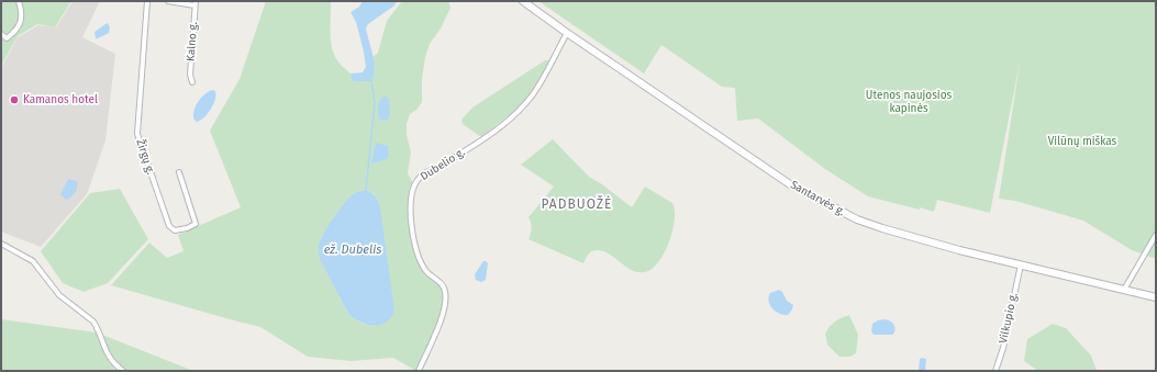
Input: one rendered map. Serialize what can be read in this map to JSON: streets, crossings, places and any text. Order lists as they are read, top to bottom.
{
  "streets": {
    "main road": ["Santarvės g."],
    "street": [
      "Kalno g.",
      "Žirgų g.",
      "Dubelio g.",
      "Vilkupio g."
    ]
  },
  "crossings": [
    ["Dubelio g.", "Santarvės g."],
    ["Santarvės g.", "Vilkupio g."]
  ],
  "districts": ["PADBUOŽĖ"],
  "water": ["ež. Dubelis"],
  "parks": ["Utenos naujosios kapinės", "Vilūnų miškas"],
  "places": ["Kamanos hotel"]
}
